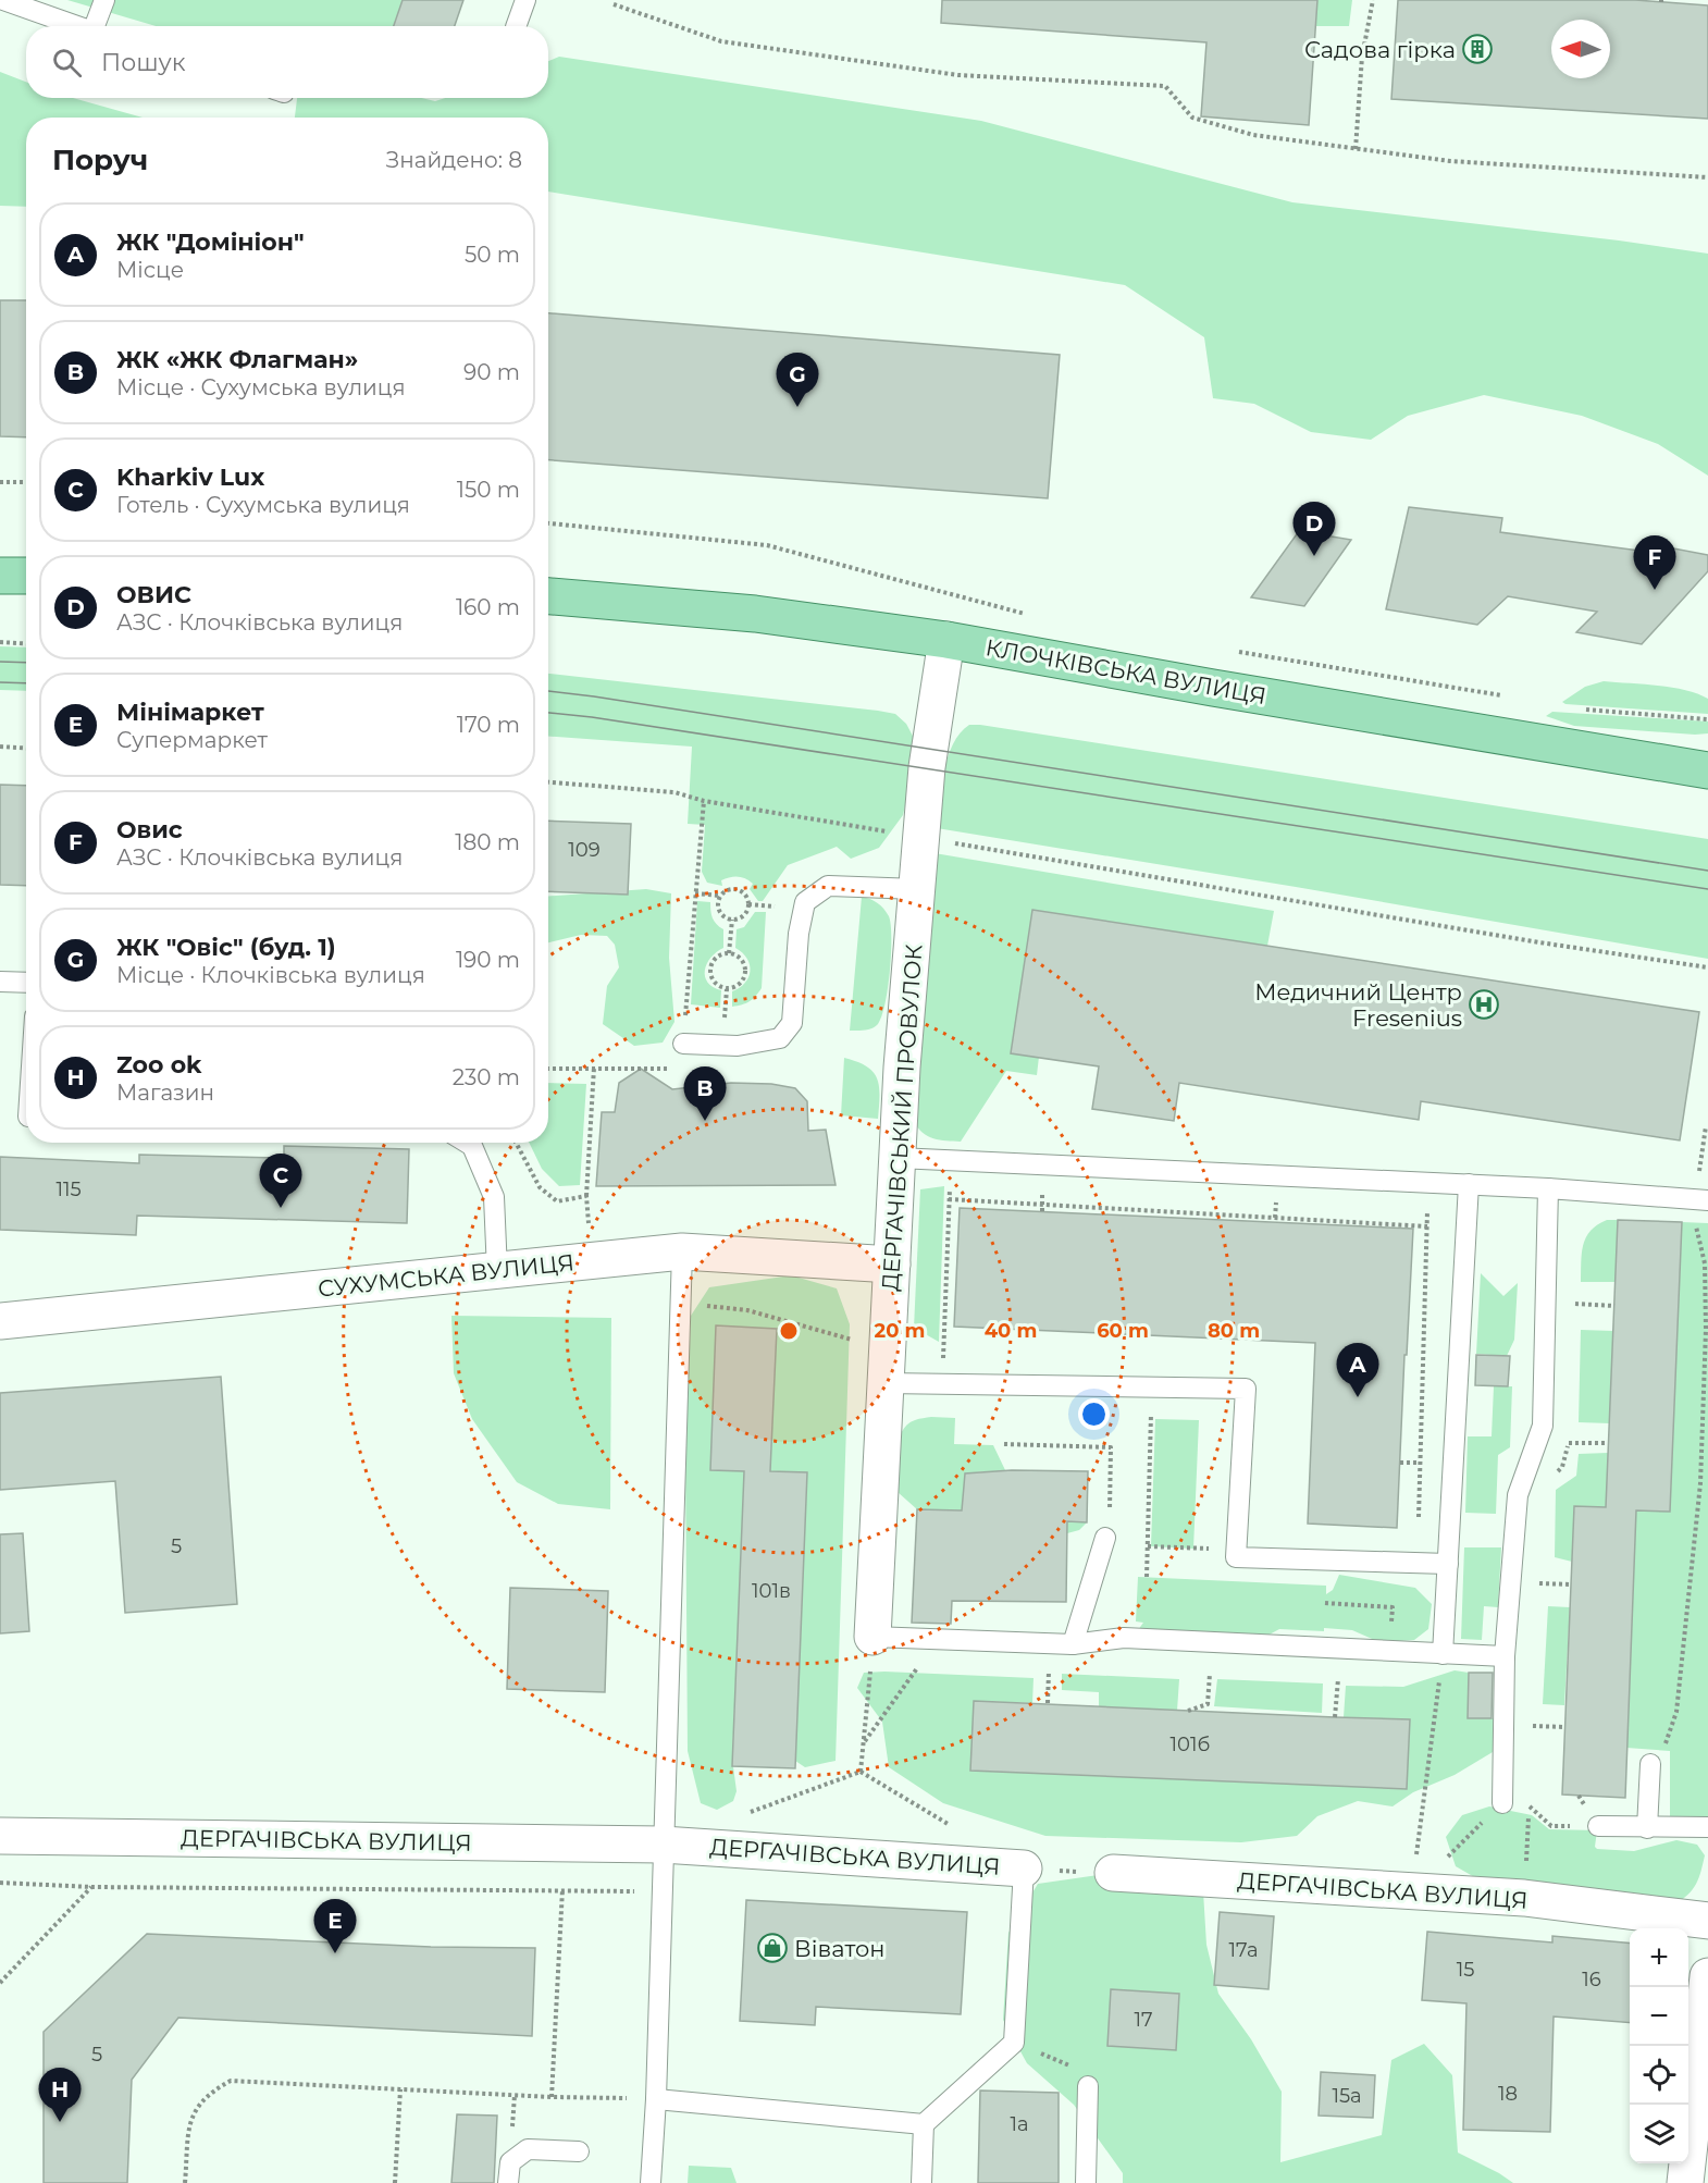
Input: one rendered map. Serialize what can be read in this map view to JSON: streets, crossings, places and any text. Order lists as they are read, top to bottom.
{
  "streets": {
    "main road": ["КЛОЧКІВСЬКА ВУЛИЦЯ"],
    "street": ["ДЕРГАЧІВСЬКИЙ ПРОВУЛОК", "СУХУМСЬКА ВУЛИЦЯ", "ДЕРГАЧІВСЬКА ВУЛИЦЯ"]
  },
  "crossings": [
    ["КЛОЧКІВСЬКА ВУЛИЦЯ", "ДЕРГАЧІВСЬКИЙ ПРОВУЛОК"],
    ["ДЕРГАЧІВСЬКИЙ ПРОВУЛОК", "СУХУМСЬКА ВУЛИЦЯ"]
  ],
  "places": {
    "building": ["Садова гірка"],
    "hospital": ["Медичний Центр Fresenius"],
    "shop": ["Віватон"]
  },
  "house_numbers": [
    "109",
    "115",
    "5",
    "101в",
    "101б",
    "17а",
    "15",
    "16",
    "17",
    "5",
    "18",
    "15а",
    "1а"
  ],
  "north": "left",
  "page": {
    "search": "Пошук",
    "heading": ["Поруч", "Знайдено: 8"],
    "list": [
      {
        "mark": "A",
        "name": "ЖК \"Домініон\"",
        "note": "Місце",
        "value": "50 m"
      },
      {
        "mark": "B",
        "name": "ЖК «ЖК Флагман»",
        "note": "Місце · Сухумська вулиця",
        "value": "90 m"
      },
      {
        "mark": "C",
        "name": "Kharkiv Lux",
        "note": "Готель · Сухумська вулиця",
        "value": "150 m"
      },
      {
        "mark": "D",
        "name": "ОВИС",
        "note": "АЗС · Клочківська вулиця",
        "value": "160 m"
      },
      {
        "mark": "E",
        "name": "Мінімаркет",
        "note": "Супермаркет",
        "value": "170 m"
      },
      {
        "mark": "F",
        "name": "Овис",
        "note": "АЗС · Клочківська вулиця",
        "value": "180 m"
      },
      {
        "mark": "G",
        "name": "ЖК \"Овіс\" (буд. 1)",
        "note": "Місце · Клочківська вулиця",
        "value": "190 m"
      },
      {
        "mark": "H",
        "name": "Zoo ok",
        "note": "Магазин",
        "value": "230 m"
      }
    ],
    "pins": [
      "G",
      "D",
      "F",
      "B",
      "C",
      "A",
      "E",
      "H"
    ],
    "map_buttons": ["+", "−"]
  },
  "rings": [
    "20 m",
    "40 m",
    "60 m",
    "80 m"
  ]
}
